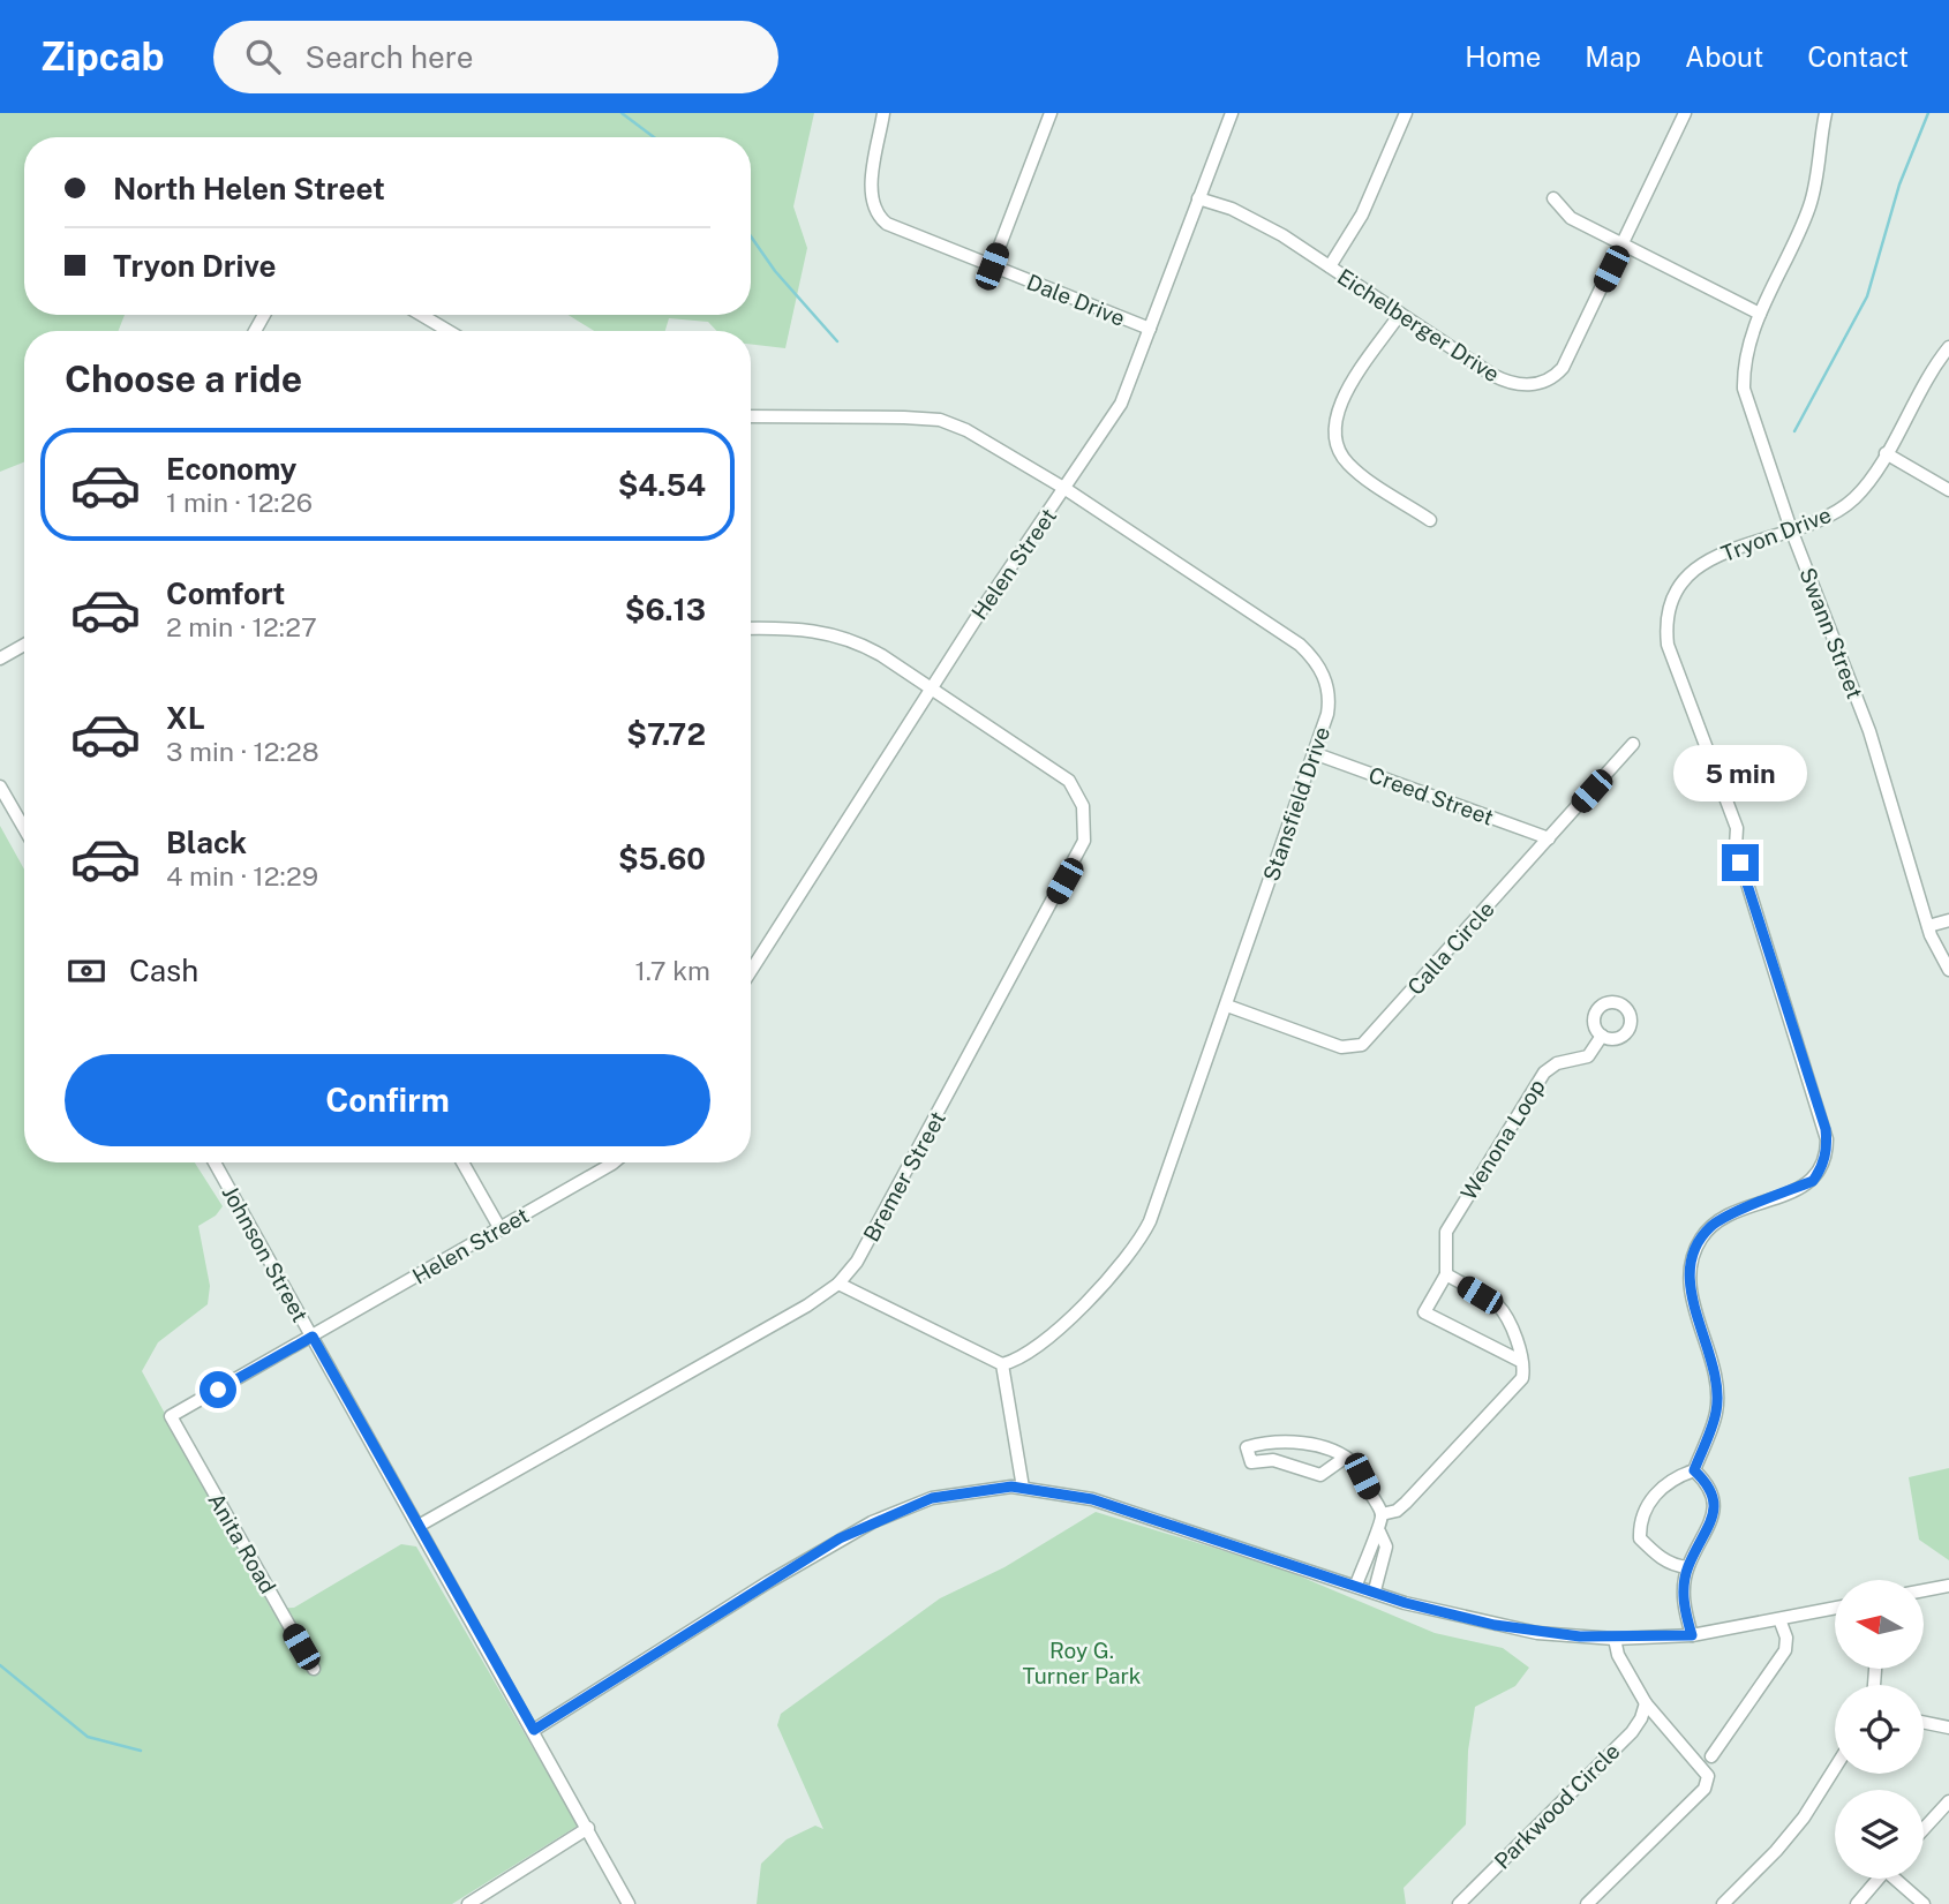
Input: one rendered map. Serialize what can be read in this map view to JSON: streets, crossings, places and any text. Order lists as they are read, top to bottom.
{
  "streets": {
    "street": [
      "Dale Drive",
      "Eichelberger Drive",
      "Tryon Drive",
      "Helen Street",
      "Swann Street",
      "Creed Street",
      "Stansfield Drive",
      "Calla Circle",
      "Wenona Loop",
      "Bremer Street",
      "Johnson Street",
      "Anita Road",
      "Parkwood Circle"
    ]
  },
  "crossings": [
    ["Dale Drive", "Helen Street"],
    ["Eichelberger Drive", "Helen Street"],
    ["Tryon Drive", "Swann Street"],
    ["Helen Street", "Stansfield Drive"],
    ["Helen Street", "Bremer Street"],
    ["Helen Street", "Johnson Street"],
    ["Helen Street", "Anita Road"],
    ["Creed Street", "Stansfield Drive"],
    ["Creed Street", "Calla Circle"],
    ["Stansfield Drive", "Calla Circle"],
    ["Bremer Street", "Johnson Street"]
  ],
  "parks": ["Roy G. Turner Park"],
  "north": "left",
  "page": {
    "header": "Zipcab",
    "search": "Search here",
    "nav": [
      "Home",
      "Map",
      "About",
      "Contact"
    ],
    "banner": ["North Helen Street", "Tryon Drive"],
    "heading": "Choose a ride",
    "list": [
      {
        "name": "Economy",
        "note": "1 min · 12:26",
        "value": "$4.54"
      },
      {
        "name": "Comfort",
        "note": "2 min · 12:27",
        "value": "$6.13"
      },
      {
        "name": "XL",
        "note": "3 min · 12:28",
        "value": "$7.72"
      },
      {
        "name": "Black",
        "note": "4 min · 12:29",
        "value": "$5.60"
      }
    ],
    "bubble": "5 min",
    "pay": ["Cash", "1.7 km"],
    "buttons": "Confirm"
  }
}
